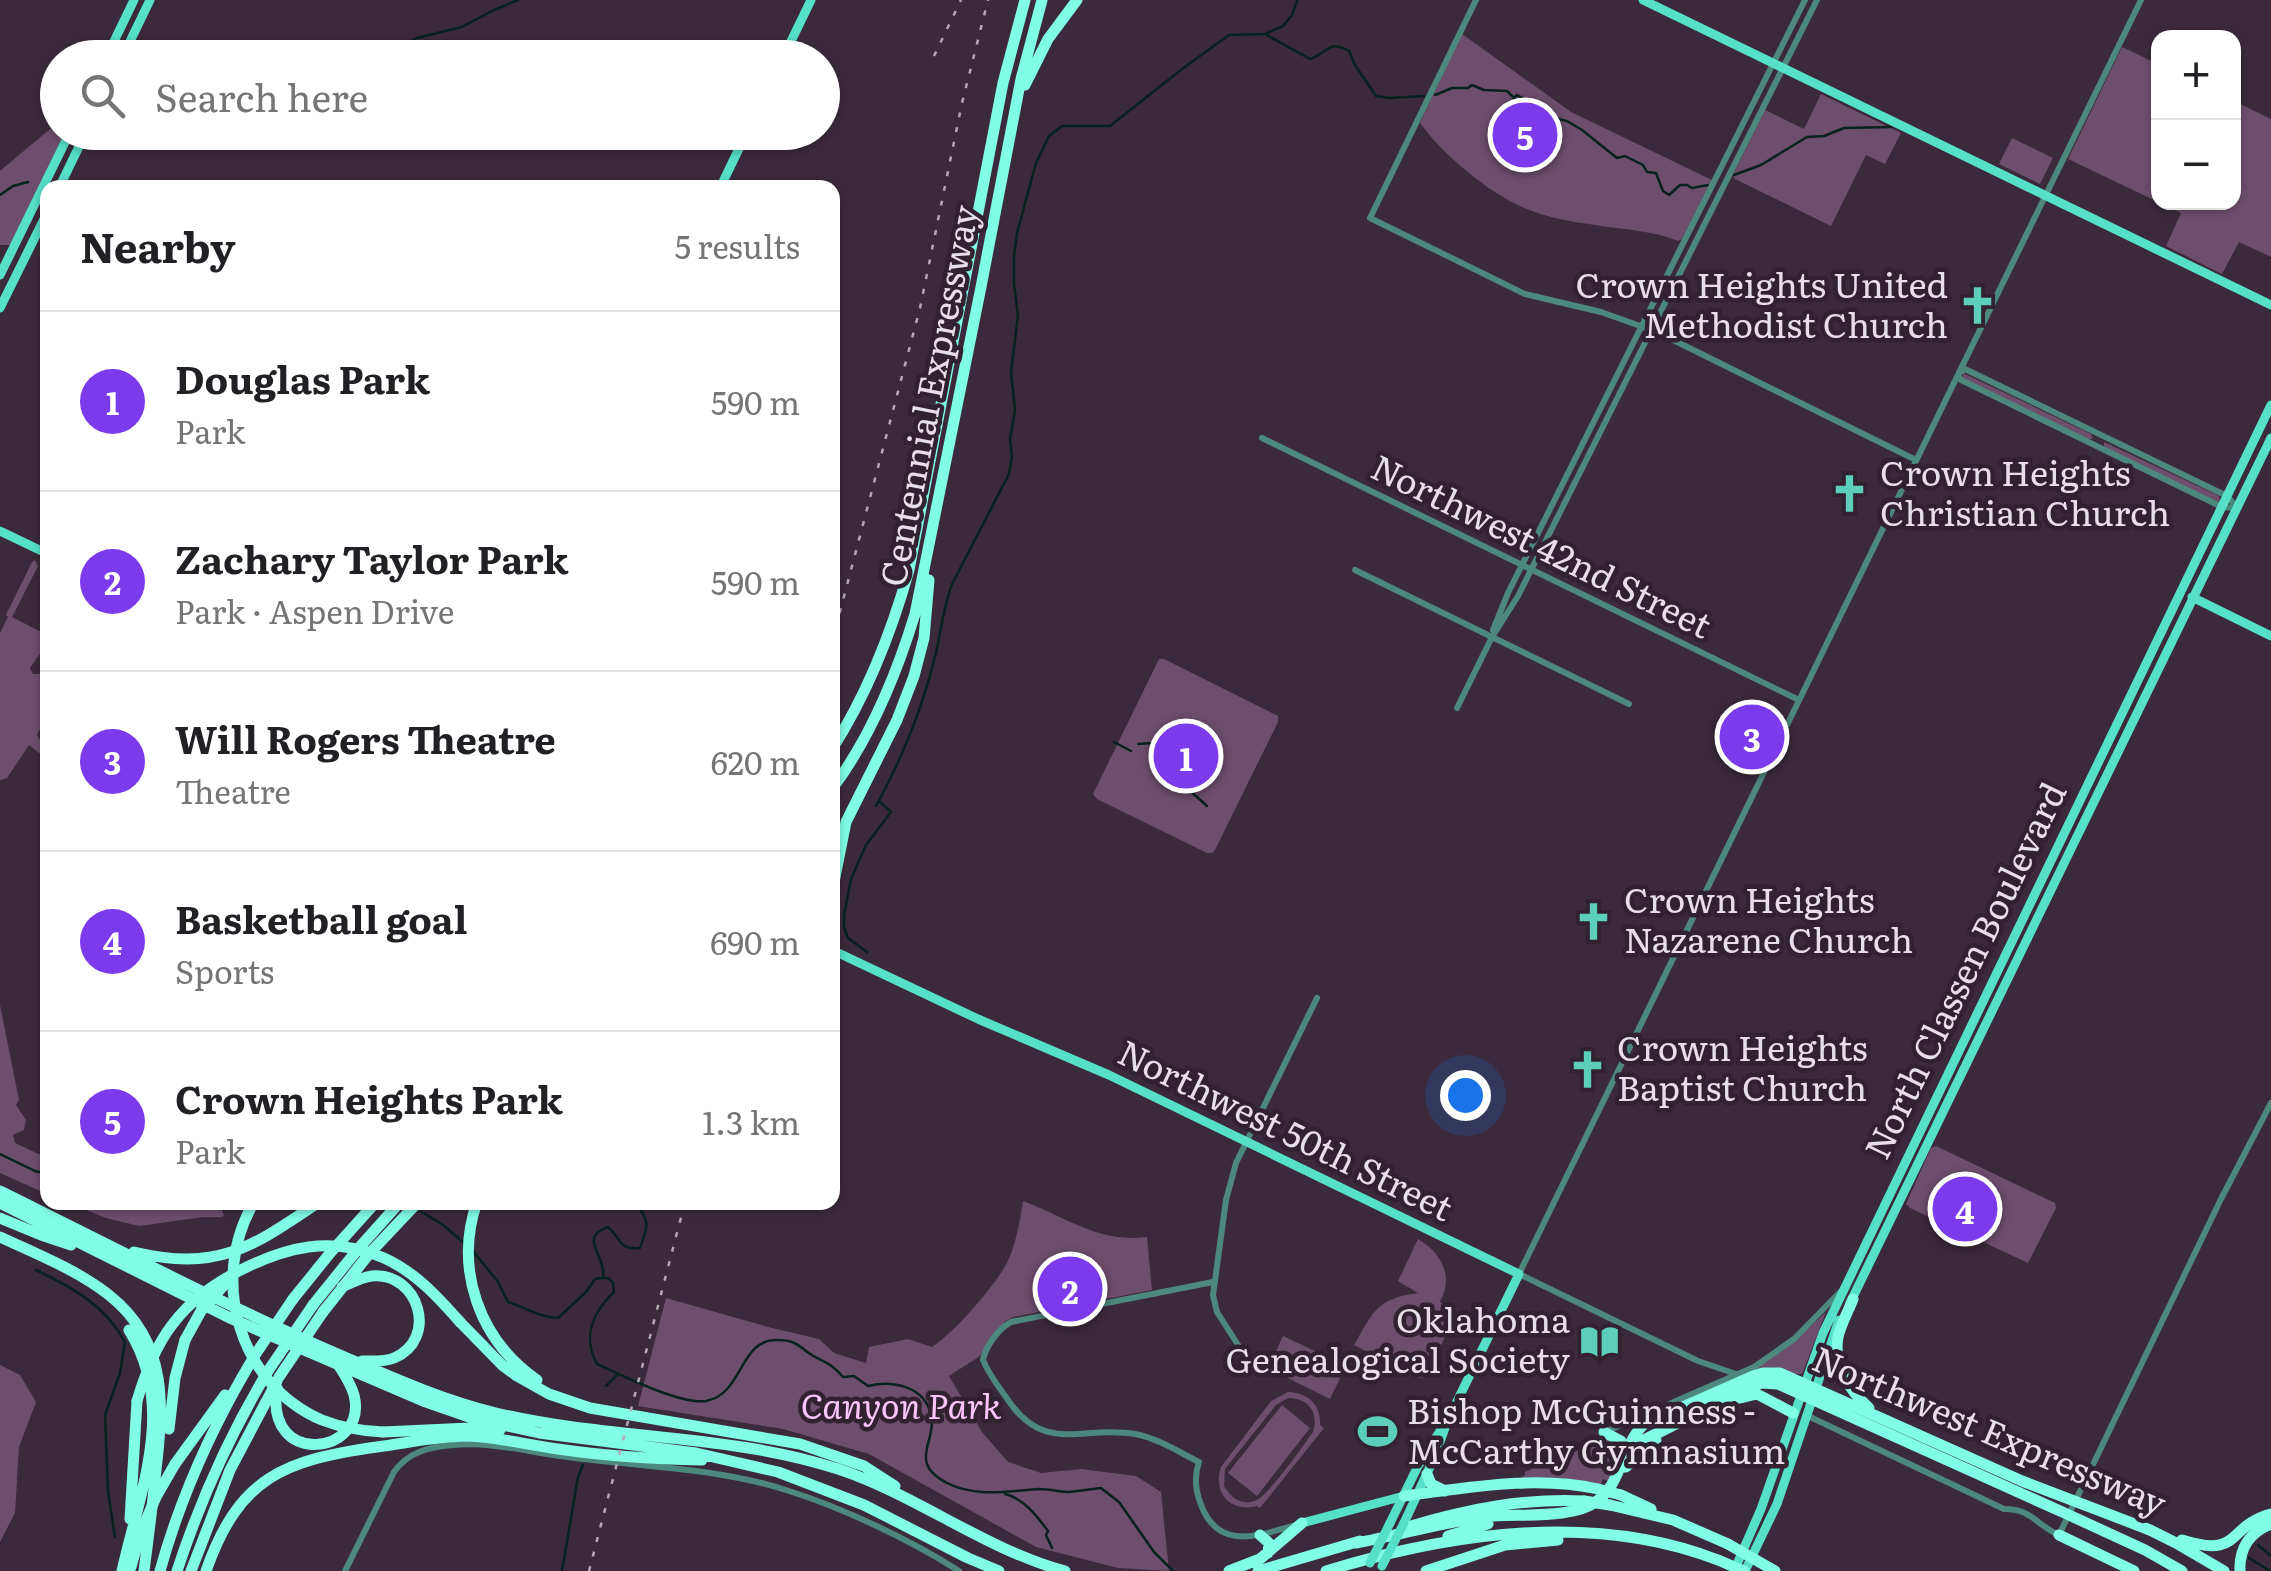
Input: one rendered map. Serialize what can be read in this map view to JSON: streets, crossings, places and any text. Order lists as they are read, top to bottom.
{
  "streets": {
    "highway": ["Centennial Expressway", "Northwest Expressway"],
    "main road": ["North Classen Boulevard", "Northwest 50th Street"],
    "street": ["Northwest 42nd Street"]
  },
  "crossings": [
    ["North Classen Boulevard", "Northwest Expressway"]
  ],
  "parks": ["Canyon Park"],
  "places": {
    "church": [
      "Crown Heights United Methodist Church",
      "Crown Heights Christian Church",
      "Crown Heights Nazarene Church",
      "Crown Heights Baptist Church"
    ],
    "library": ["Oklahoma Genealogical Society"],
    "sports": ["Bishop McGuinness - McCarthy Gymnasium"]
  },
  "page": {
    "map_buttons": ["+", "−"],
    "search": "Search here",
    "pins": [
      "5",
      "3",
      "1",
      "4",
      "2"
    ],
    "heading": ["Nearby", "5 results"],
    "list": [
      {
        "mark": "1",
        "name": "Douglas Park",
        "note": "Park",
        "value": "590 m"
      },
      {
        "mark": "2",
        "name": "Zachary Taylor Park",
        "note": "Park · Aspen Drive",
        "value": "590 m"
      },
      {
        "mark": "3",
        "name": "Will Rogers Theatre",
        "note": "Theatre",
        "value": "620 m"
      },
      {
        "mark": "4",
        "name": "Basketball goal",
        "note": "Sports",
        "value": "690 m"
      },
      {
        "mark": "5",
        "name": "Crown Heights Park",
        "note": "Park",
        "value": "1.3 km"
      }
    ]
  }
}
